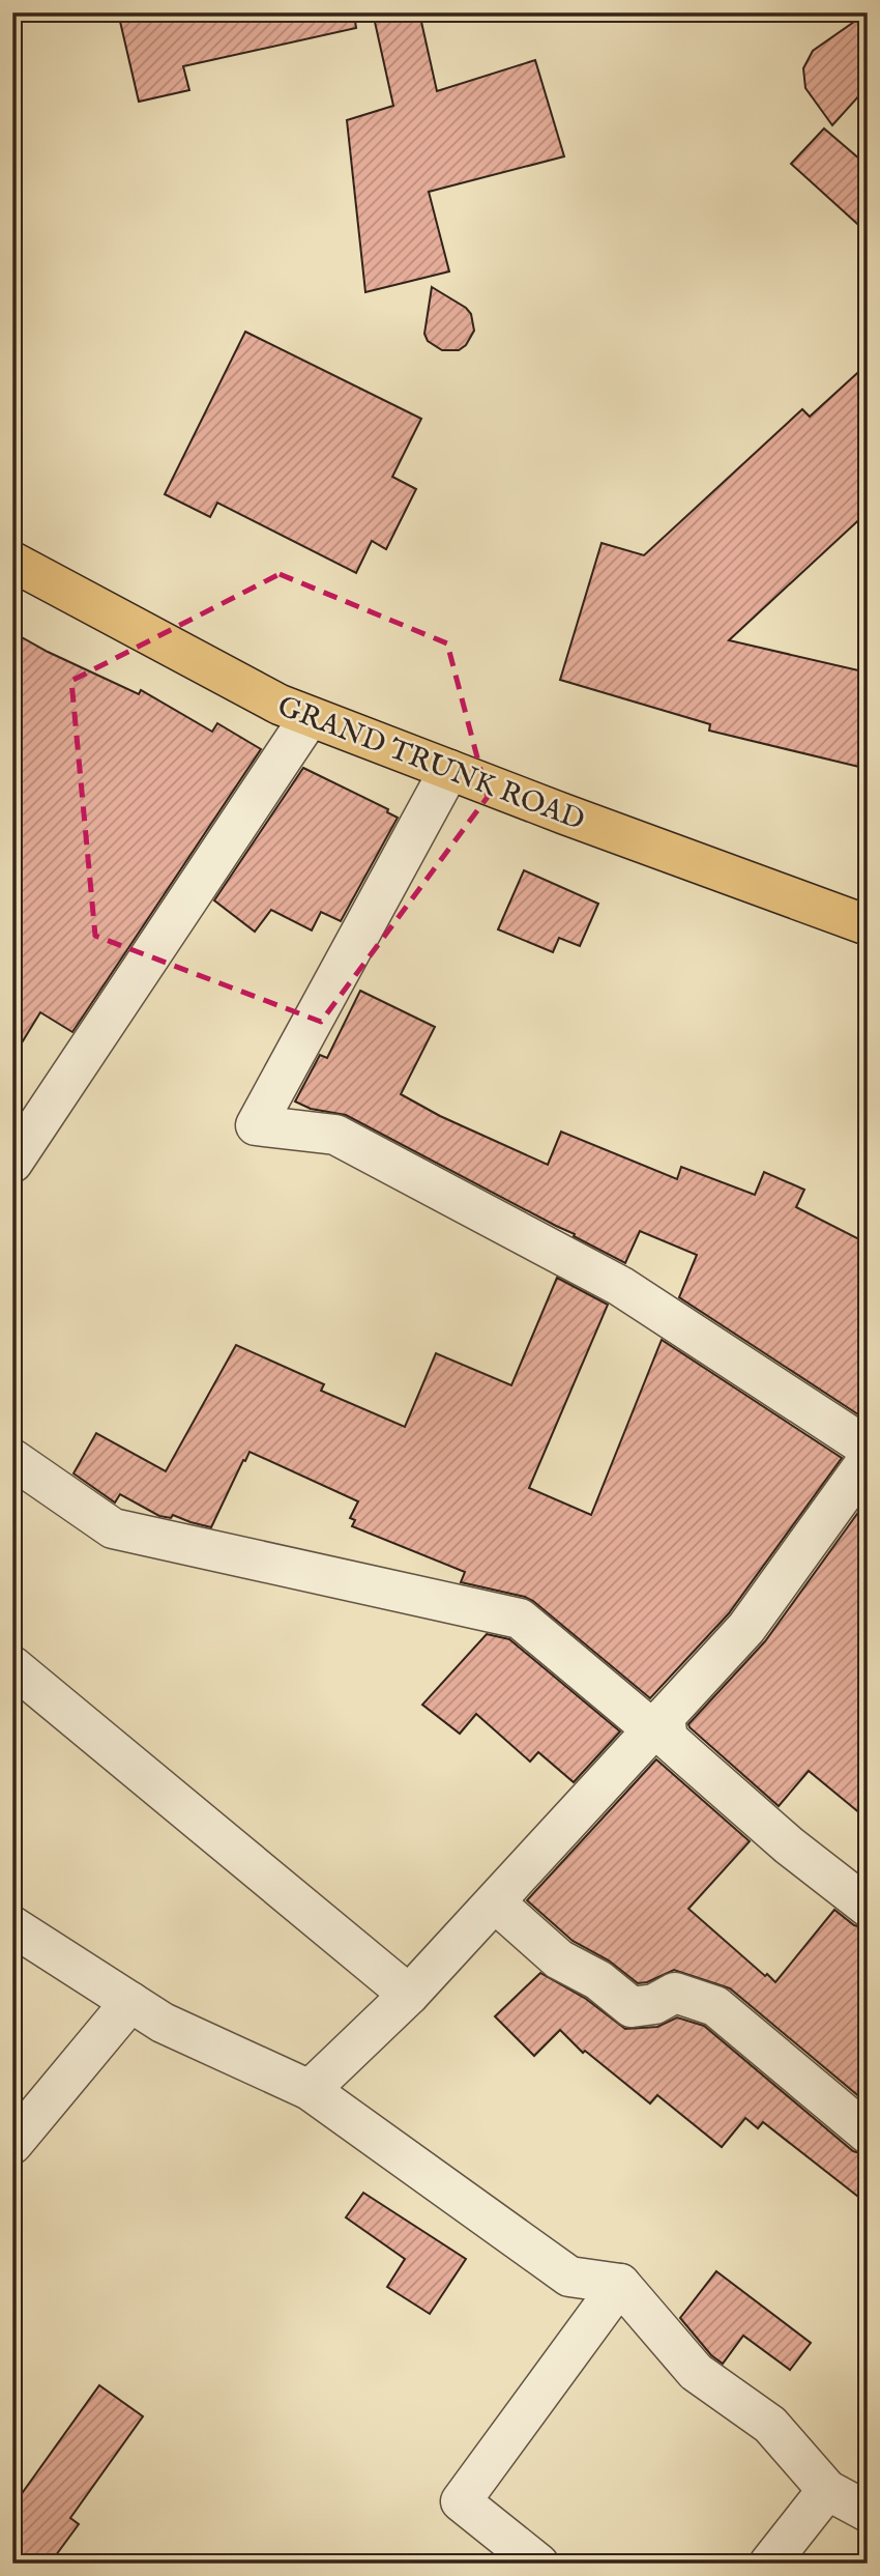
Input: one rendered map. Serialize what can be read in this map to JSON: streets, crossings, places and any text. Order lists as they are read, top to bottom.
{
  "streets": {
    "main road": ["GRAND TRUNK ROAD"]
  }
}
